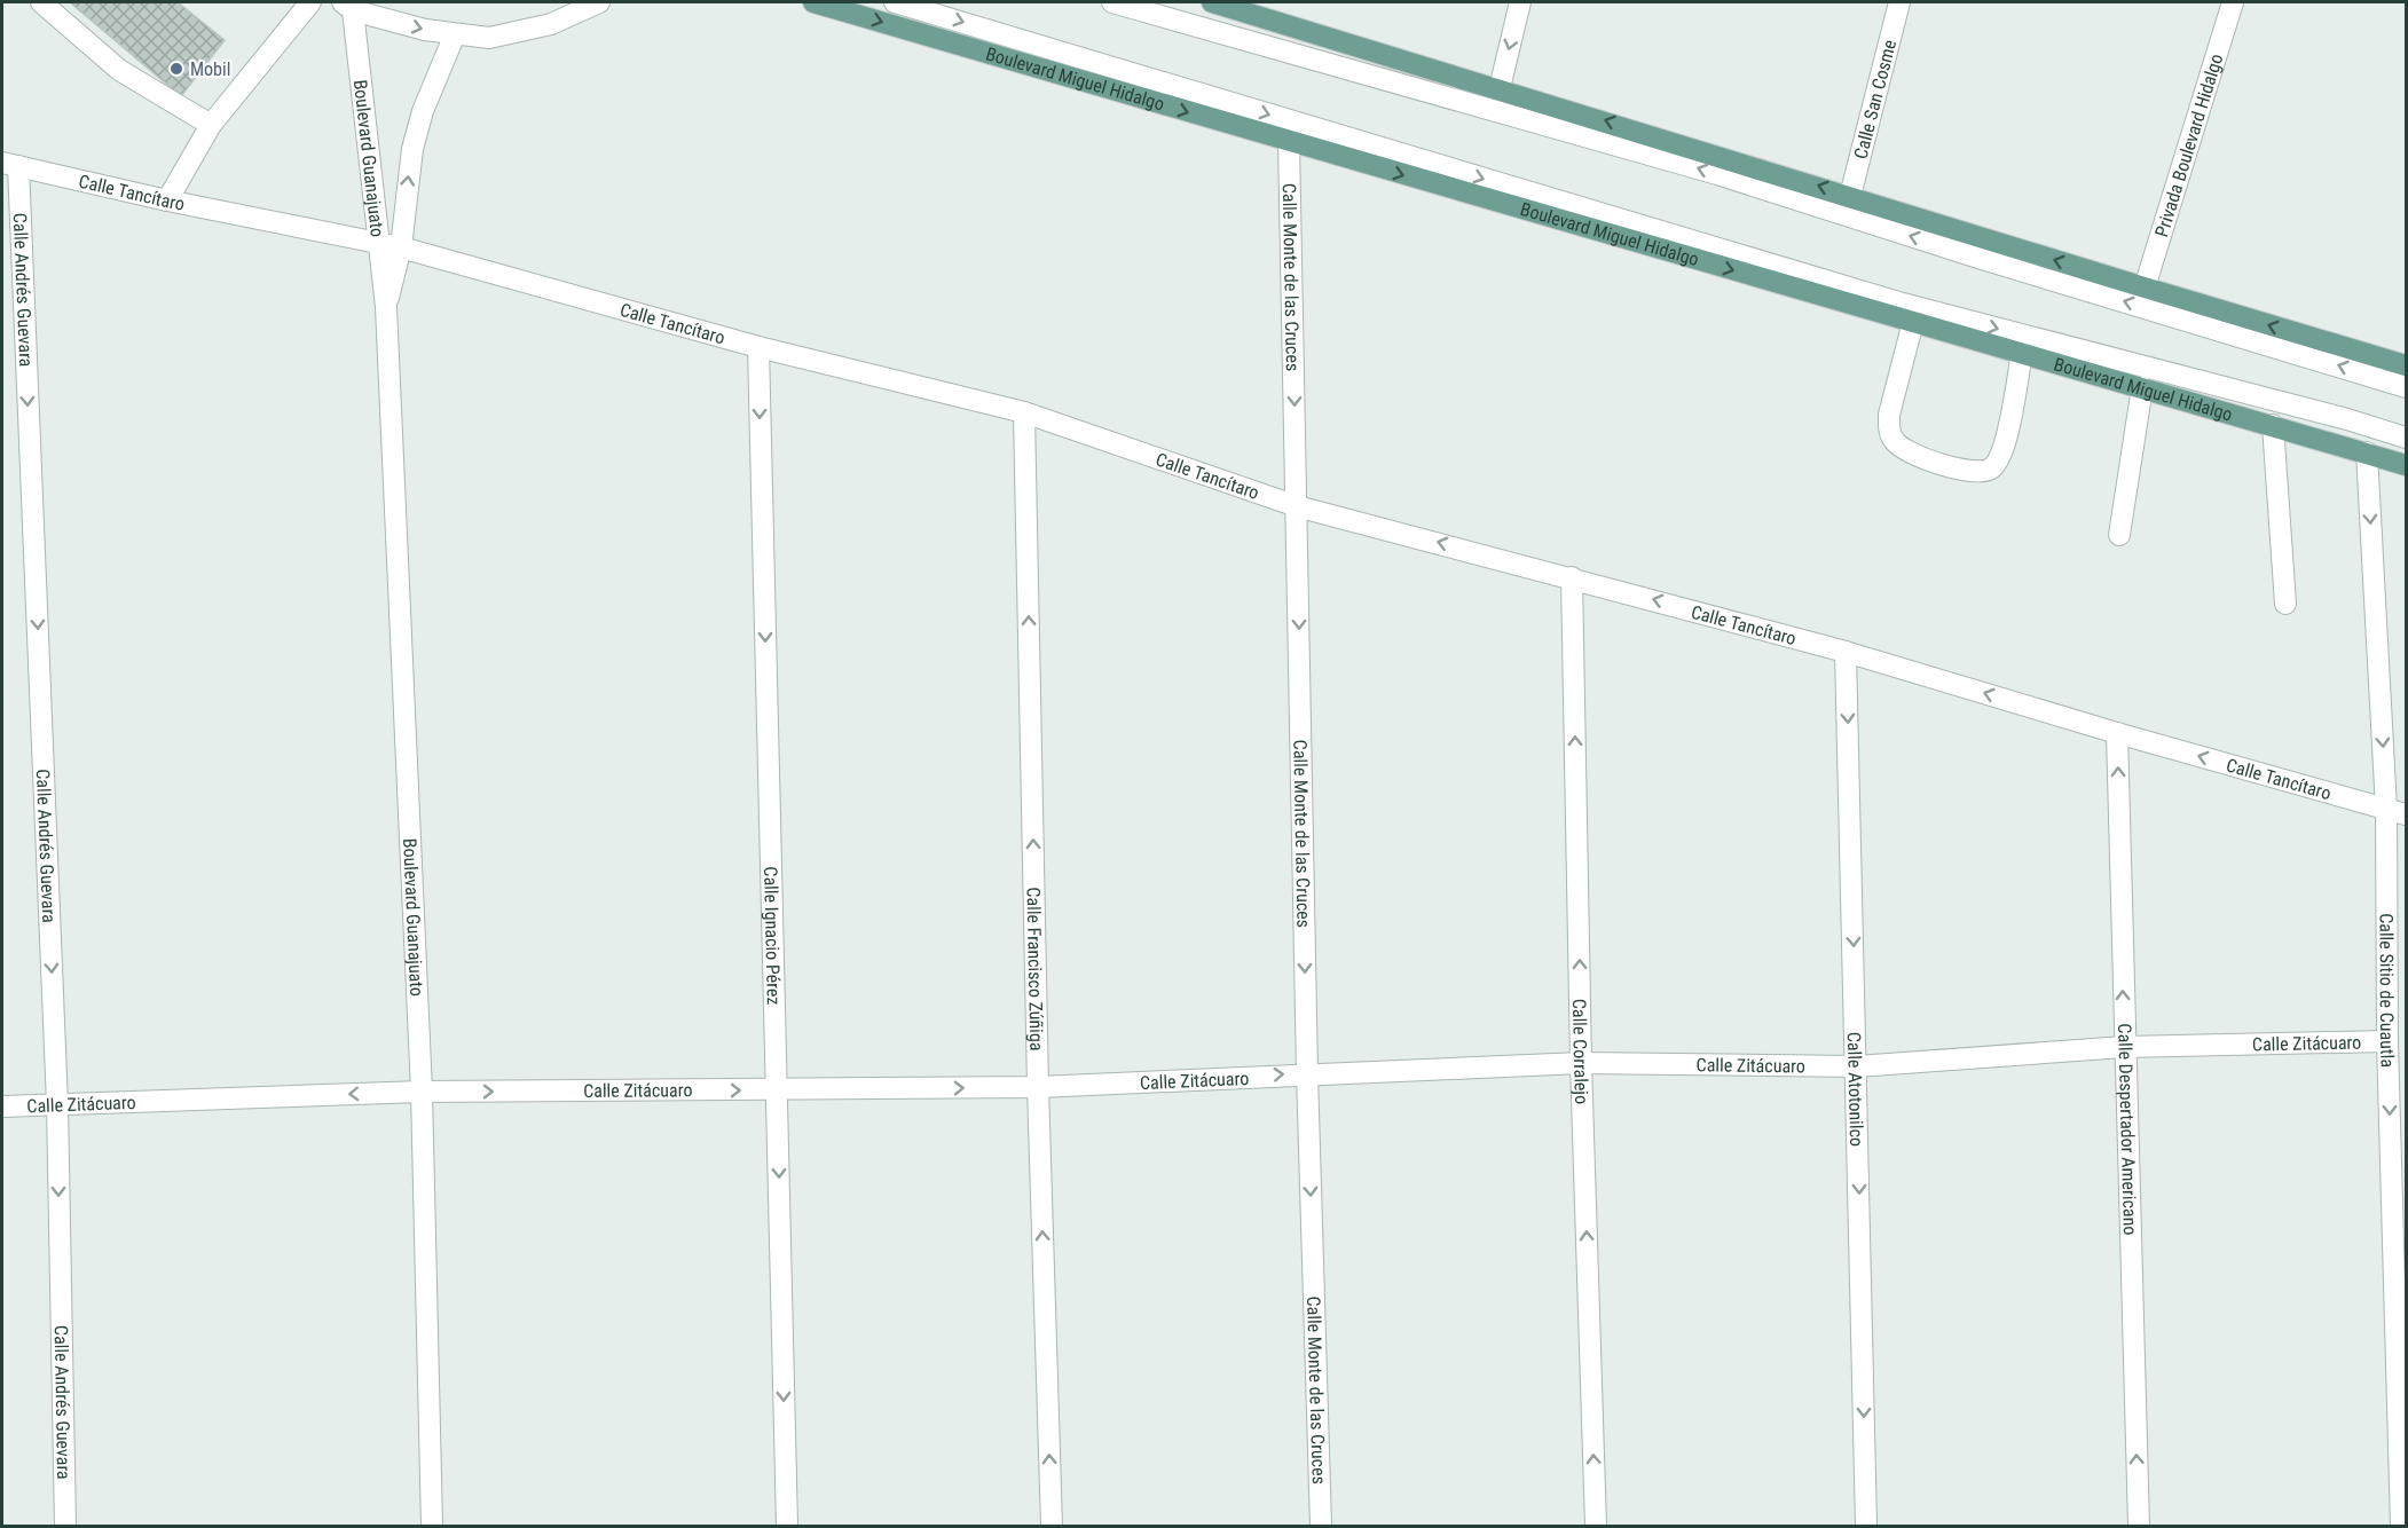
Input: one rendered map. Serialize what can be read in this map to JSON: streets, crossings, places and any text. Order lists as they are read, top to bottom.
{
  "streets": {
    "main road": ["Boulevard Miguel Hidalgo"],
    "street": [
      "Calle San Cosme",
      "Privada Boulevard Hidalgo",
      "Boulevard Guanajuato",
      "Calle Tancítaro",
      "Calle Monte de las Cruces",
      "Calle Andrés Guevara",
      "Calle Ignacio Pérez",
      "Calle Francisco Zúñiga",
      "Calle Sitio de Cuautla",
      "Calle Zitácuaro",
      "Calle Corralejo",
      "Calle Atotonilco",
      "Calle Despertador Americano"
    ]
  },
  "crossings": [
    ["Boulevard Miguel Hidalgo", "Calle Monte de las Cruces"],
    ["Boulevard Miguel Hidalgo", "Calle Sitio de Cuautla"],
    ["Boulevard Guanajuato", "Calle Tancítaro"],
    ["Boulevard Guanajuato", "Calle Zitácuaro"],
    ["Calle Tancítaro", "Calle Monte de las Cruces"],
    ["Calle Tancítaro", "Calle Andrés Guevara"],
    ["Calle Tancítaro", "Calle Ignacio Pérez"],
    ["Calle Tancítaro", "Calle Francisco Zúñiga"],
    ["Calle Tancítaro", "Calle Sitio de Cuautla"],
    ["Calle Tancítaro", "Calle Corralejo"],
    ["Calle Tancítaro", "Calle Atotonilco"],
    ["Calle Tancítaro", "Calle Despertador Americano"],
    ["Calle Monte de las Cruces", "Calle Zitácuaro"],
    ["Calle Andrés Guevara", "Calle Zitácuaro"],
    ["Calle Ignacio Pérez", "Calle Zitácuaro"],
    ["Calle Francisco Zúñiga", "Calle Zitácuaro"],
    ["Calle Sitio de Cuautla", "Calle Zitácuaro"],
    ["Calle Zitácuaro", "Calle Corralejo"],
    ["Calle Zitácuaro", "Calle Atotonilco"],
    ["Calle Zitácuaro", "Calle Despertador Americano"]
  ],
  "one_way": [
    "Calle Tancítaro",
    "Calle Monte de las Cruces",
    "Calle Andrés Guevara",
    "Calle Ignacio Pérez",
    "Calle Francisco Zúñiga",
    "Calle Sitio de Cuautla",
    "Calle Corralejo",
    "Calle Atotonilco",
    "Calle Despertador Americano"
  ],
  "places": ["Mobil"]
}
